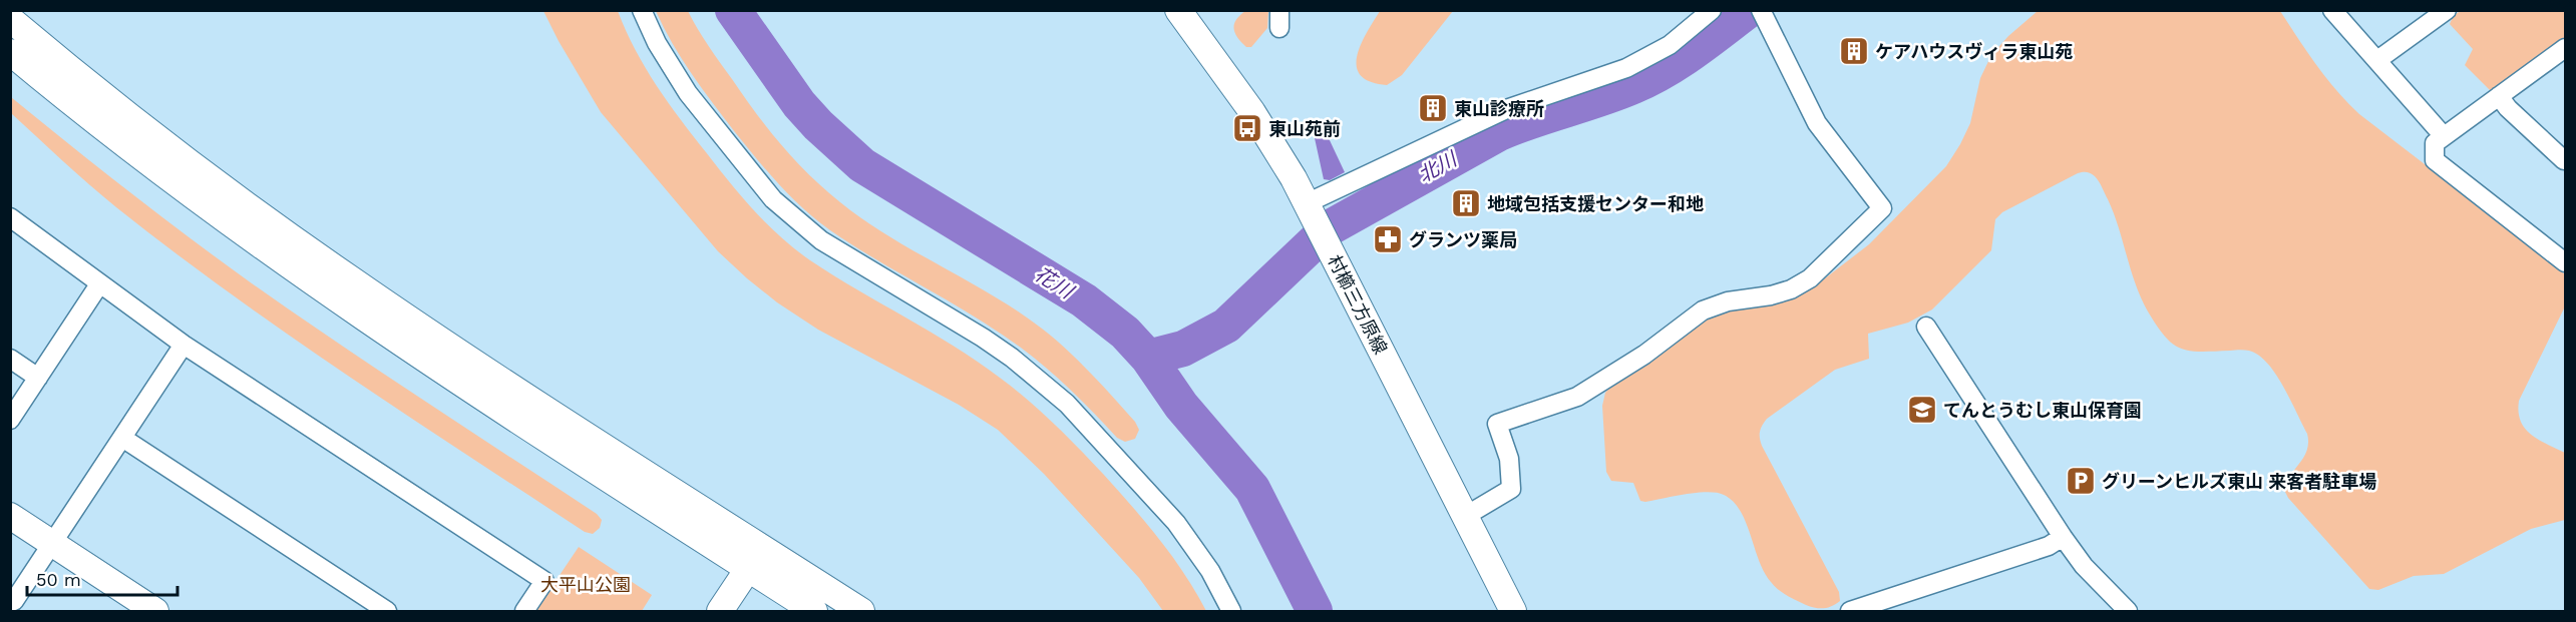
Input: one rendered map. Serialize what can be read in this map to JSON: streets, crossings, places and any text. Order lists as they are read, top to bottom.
{
  "streets": {
    "street": ["村櫛三方原線"]
  },
  "water": ["北川", "花川"],
  "parks": ["大平山公園"],
  "places": {
    "building": ["ケアハウスヴィラ東山苑", "東山診療所", "地域包括支援センター和地"],
    "bus stop": ["東山苑前"],
    "pharmacy": ["グランツ薬局"],
    "school or university": ["てんとうむし東山保育園"],
    "parking": ["グリーンヒルズ東山 来客者駐車場"]
  },
  "scale_bar": "50 m"
}
